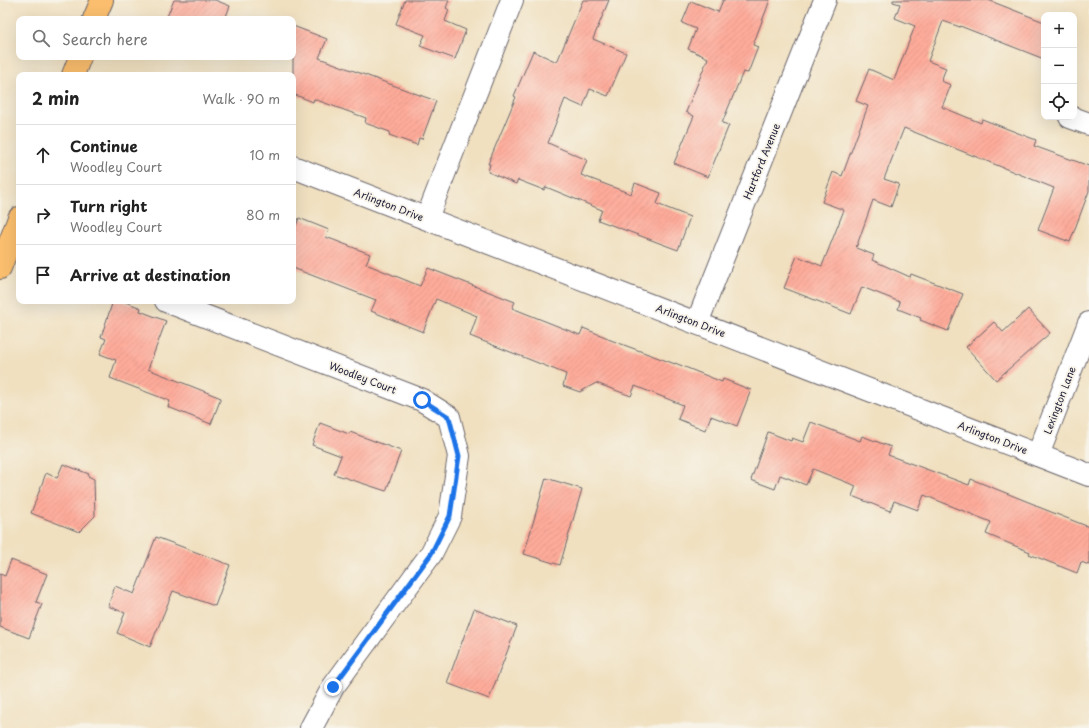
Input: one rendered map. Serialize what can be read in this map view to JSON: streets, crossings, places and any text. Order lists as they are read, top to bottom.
{
  "streets": {
    "street": [
      "Hartford Avenue",
      "Arlington Drive",
      "Woodley Court",
      "Lexington Lane"
    ]
  },
  "crossings": [
    ["Hartford Avenue", "Arlington Drive"],
    ["Arlington Drive", "Lexington Lane"]
  ],
  "page": {
    "map_buttons": ["+", "−"],
    "search": "Search here",
    "heading": ["2 min", "Walk · 90 m"],
    "list": [
      ["Continue", "Woodley Court", "10 m"],
      ["Turn right", "Woodley Court", "80 m"],
      "Arrive at destination"
    ]
  }
}
